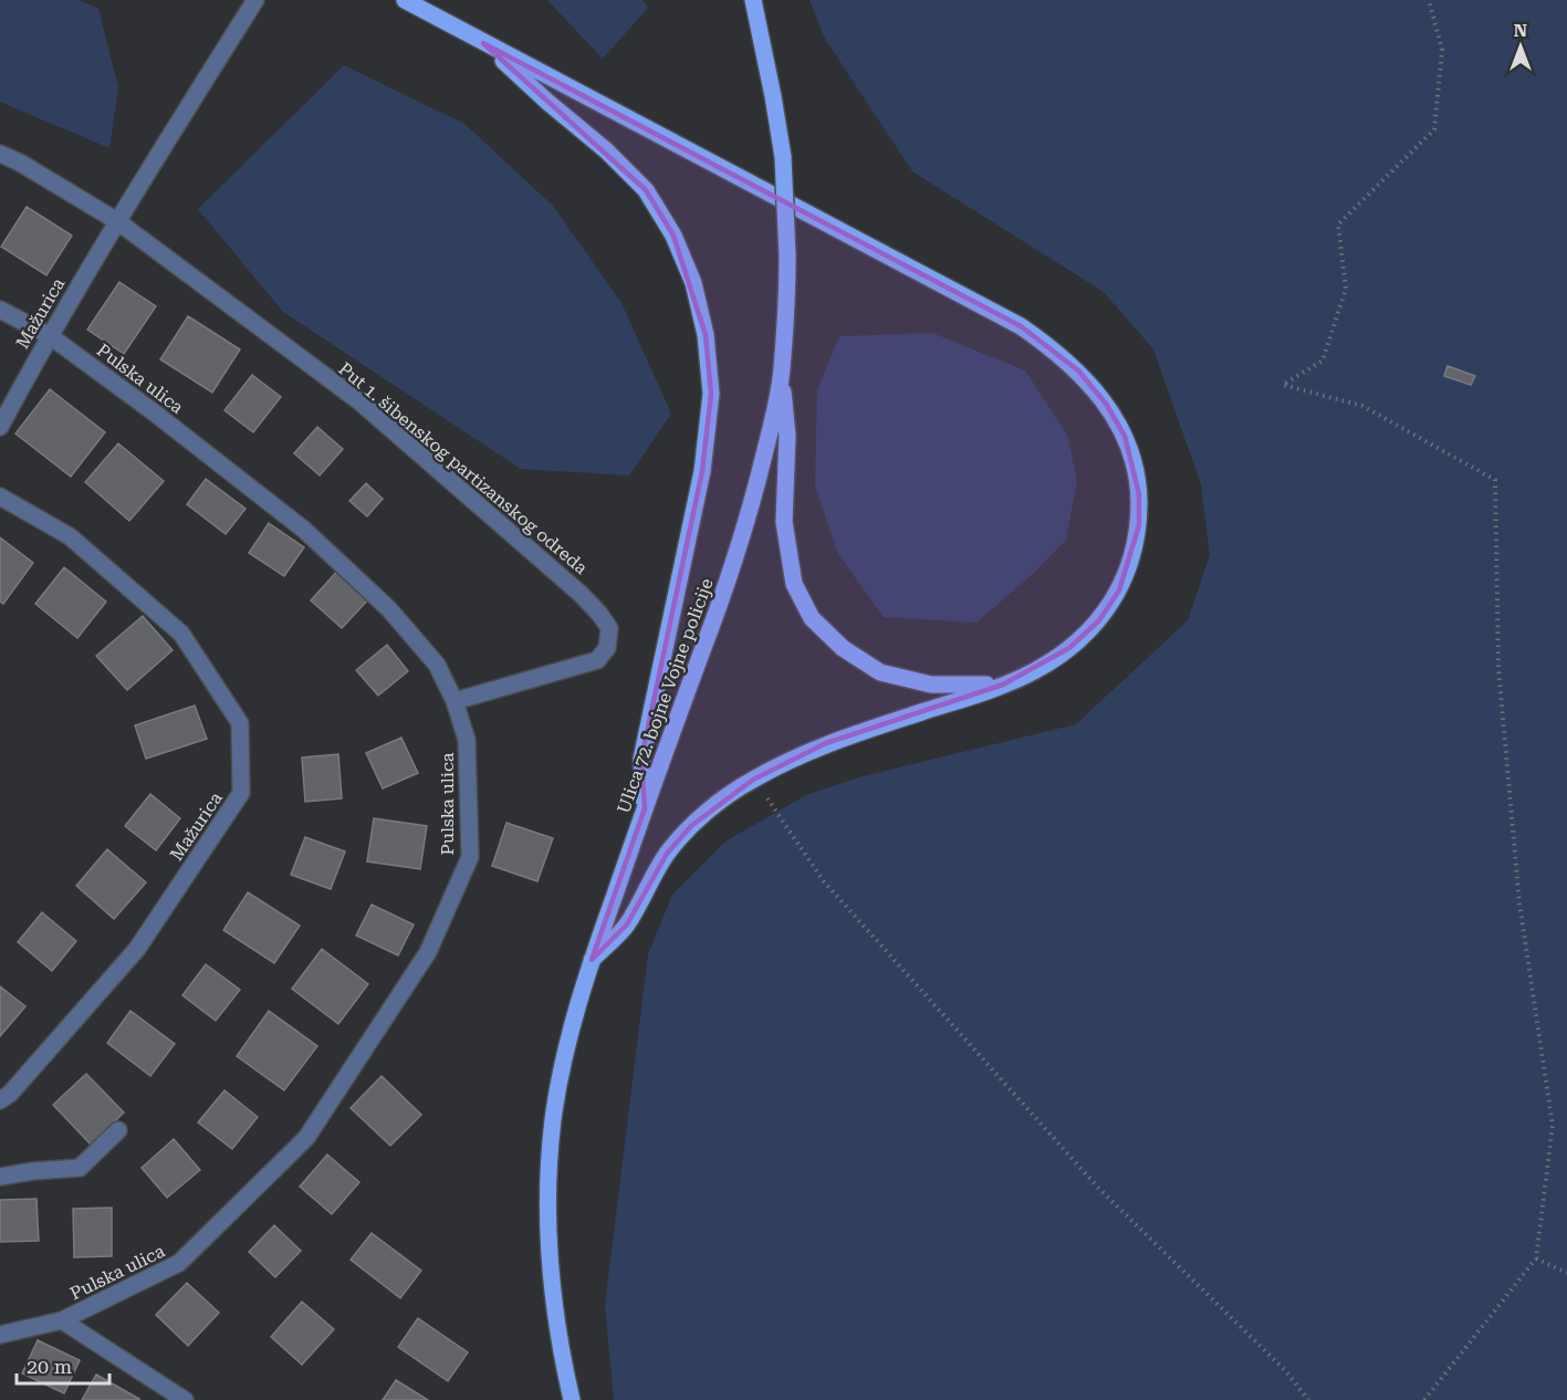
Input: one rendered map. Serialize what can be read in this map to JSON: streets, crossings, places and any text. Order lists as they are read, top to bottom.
{
  "streets": {
    "main road": ["Ulica 72. bojne Vojne policije"],
    "street": ["Mažurica", "Pulska ulica", "Put 1. šibenskog partizanskog odreda"]
  },
  "crossings": [
    ["Mažurica", "Pulska ulica"],
    ["Mažurica", "Put 1. šibenskog partizanskog odreda"],
    ["Pulska ulica", "Put 1. šibenskog partizanskog odreda"]
  ],
  "scale_bar": "20 m",
  "north": "top"
}
